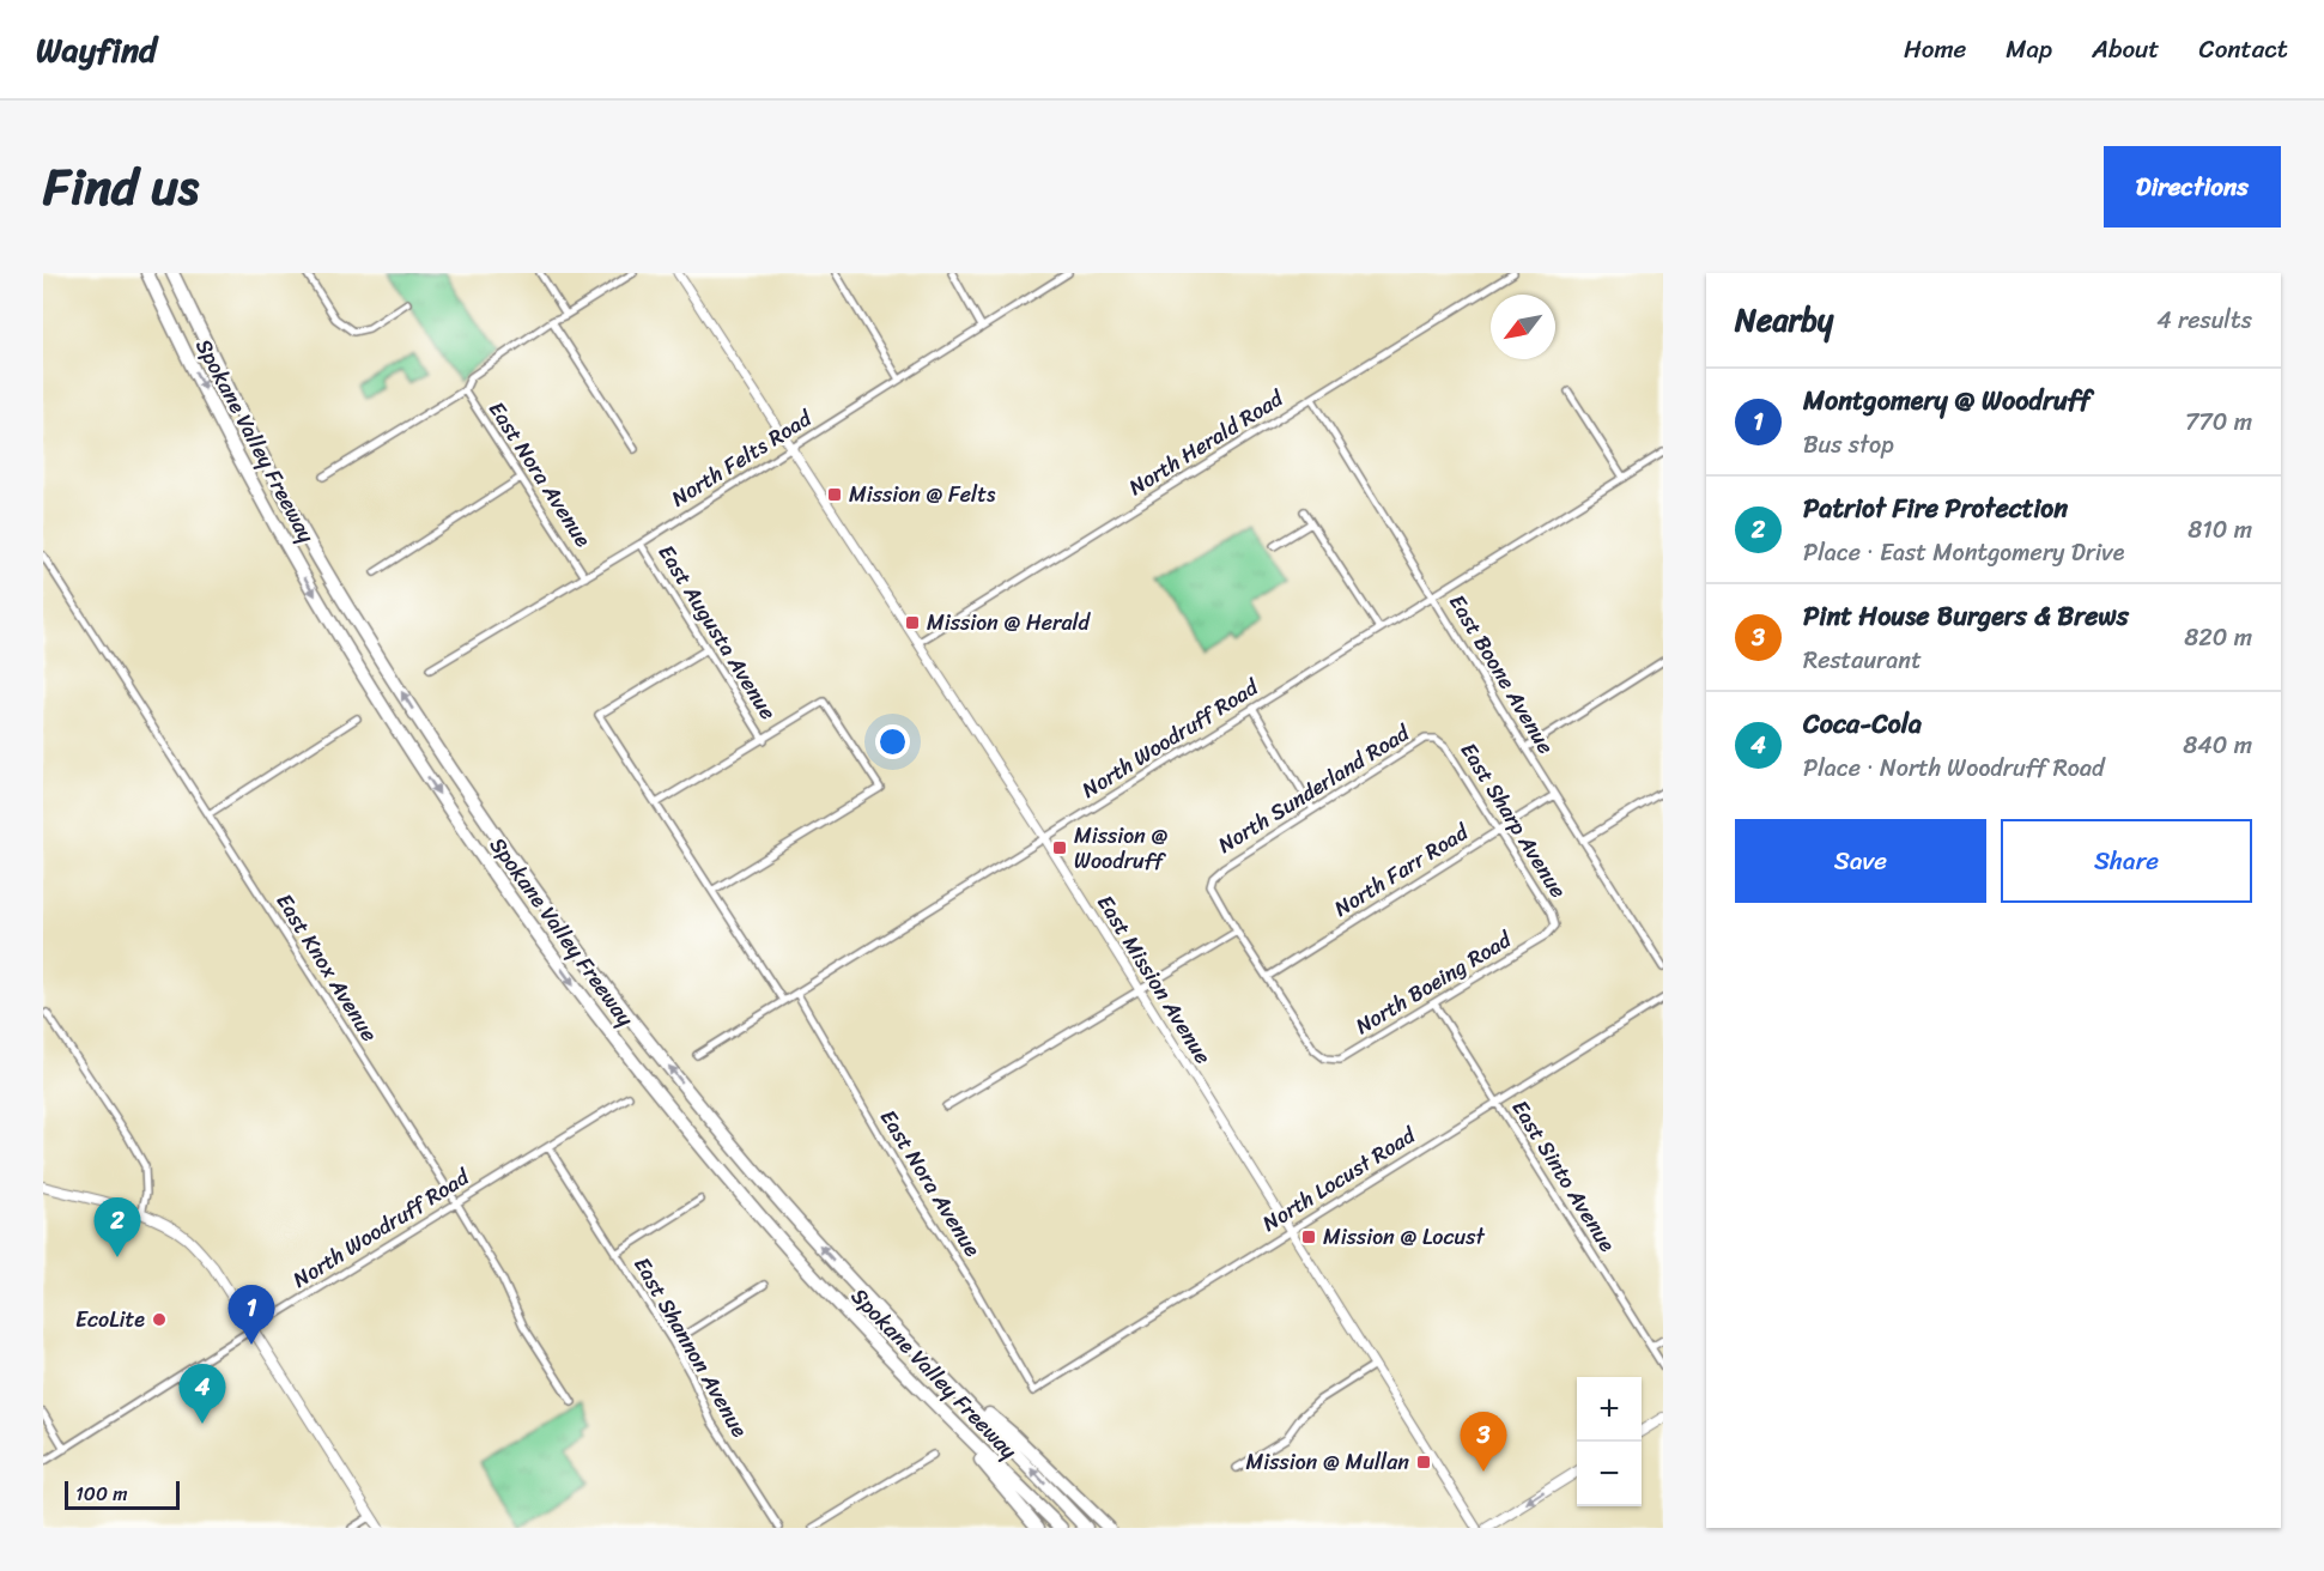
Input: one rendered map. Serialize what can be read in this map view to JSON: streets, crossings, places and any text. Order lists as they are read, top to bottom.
{
  "streets": {
    "highway": ["Spokane Valley Freeway"],
    "street": [
      "North Herald Road",
      "North Felts Road",
      "East Nora Avenue",
      "East Augusta Avenue",
      "East Boone Avenue",
      "North Woodruff Road",
      "North Sunderland Road",
      "East Sharp Avenue",
      "North Farr Road",
      "East Knox Avenue",
      "East Mission Avenue",
      "North Boeing Road",
      "East Sinto Avenue",
      "North Locust Road",
      "East Shannon Avenue"
    ]
  },
  "crossings": [
    ["North Herald Road", "East Boone Avenue"],
    ["North Herald Road", "East Mission Avenue"],
    ["North Felts Road", "East Nora Avenue"],
    ["North Felts Road", "East Augusta Avenue"],
    ["North Felts Road", "East Mission Avenue"],
    ["East Nora Avenue", "North Woodruff Road"],
    ["East Nora Avenue", "North Locust Road"],
    ["East Boone Avenue", "North Woodruff Road"],
    ["East Boone Avenue", "North Farr Road"],
    ["North Woodruff Road", "East Knox Avenue"],
    ["North Woodruff Road", "East Mission Avenue"],
    ["North Woodruff Road", "East Shannon Avenue"],
    ["North Sunderland Road", "East Sharp Avenue"],
    ["East Sharp Avenue", "North Farr Road"],
    ["East Sharp Avenue", "North Boeing Road"],
    ["North Farr Road", "North Boeing Road"],
    ["East Mission Avenue", "North Locust Road"],
    ["North Boeing Road", "East Sinto Avenue"],
    ["East Sinto Avenue", "North Locust Road"]
  ],
  "places": {
    "transit": [
      "Mission @ Felts",
      "Mission @ Herald",
      "Mission @ Woodruff",
      "Mission @ Locust",
      "Mission @ Mullan"
    ],
    "other": ["EcoLite"]
  },
  "scale_bar": "100 m",
  "north": "bottom left",
  "page": {
    "header": "Wayfind",
    "nav": [
      "Home",
      "Map",
      "About",
      "Contact"
    ],
    "title": "Find us",
    "buttons": [
      "Directions",
      ["Save", "Share"]
    ],
    "heading": ["Nearby", "4 results"],
    "list": [
      {
        "mark": "1",
        "name": "Montgomery @ Woodruff",
        "note": "Bus stop",
        "value": "770 m"
      },
      {
        "mark": "2",
        "name": "Patriot Fire Protection",
        "note": "Place · East Montgomery Drive",
        "value": "810 m"
      },
      {
        "mark": "3",
        "name": "Pint House Burgers & Brews",
        "note": "Restaurant",
        "value": "820 m"
      },
      {
        "mark": "4",
        "name": "Coca-Cola",
        "note": "Place · North Woodruff Road",
        "value": "840 m"
      }
    ],
    "pins": [
      "2",
      "1",
      "4",
      "3"
    ],
    "map_buttons": ["+", "−"],
    "scale": "100 m"
  }
}
